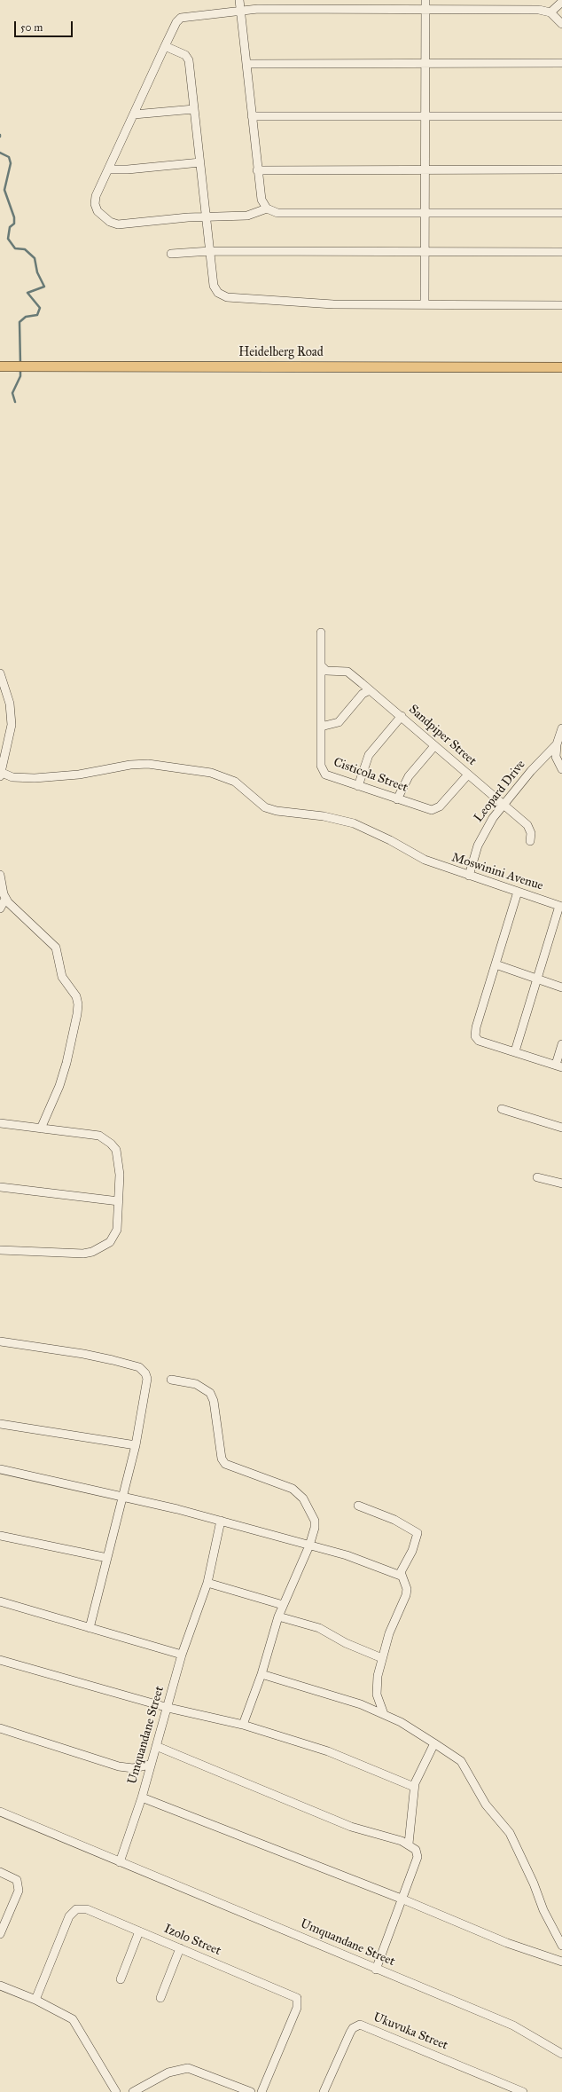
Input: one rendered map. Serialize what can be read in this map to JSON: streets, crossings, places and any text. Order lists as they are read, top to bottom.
{
  "streets": {
    "main road": ["Heidelberg Road"],
    "street": [
      "Sandpiper Street",
      "Cisticola Street",
      "Leopard Drive",
      "Moswinini Avenue",
      "Umquandane Street",
      "Izolo Street",
      "Ukuvuka Street"
    ]
  },
  "crossings": [
    ["Sandpiper Street", "Cisticola Street"],
    ["Sandpiper Street", "Leopard Drive"],
    ["Leopard Drive", "Moswinini Avenue"]
  ],
  "scale_bar": "50 m"
}
